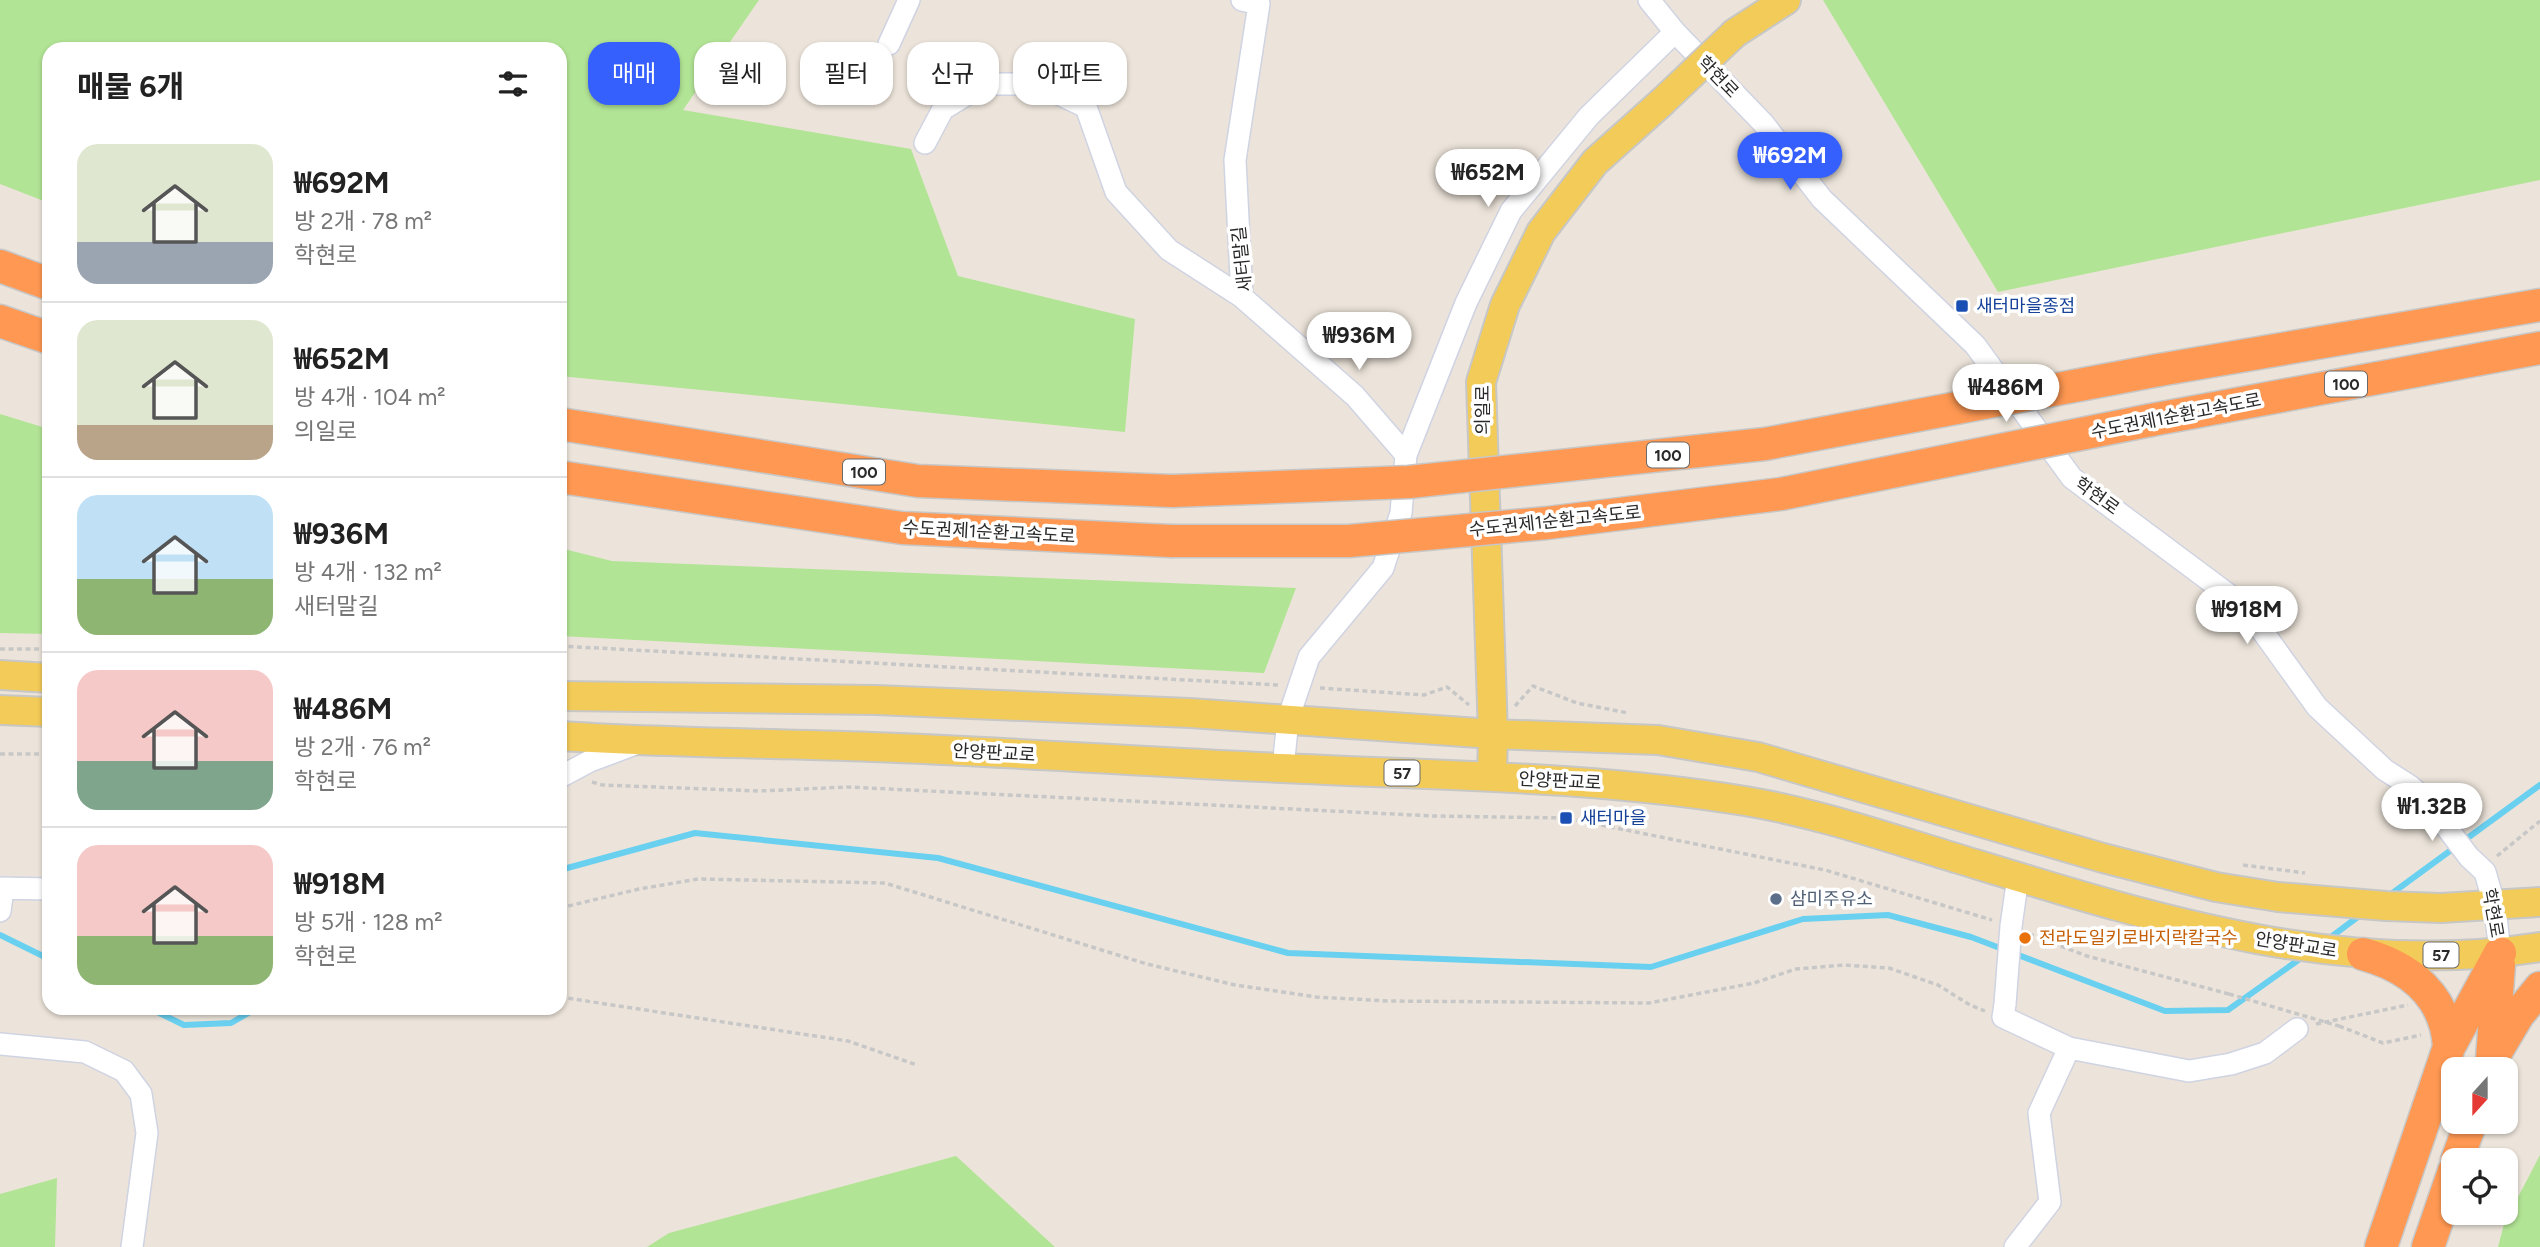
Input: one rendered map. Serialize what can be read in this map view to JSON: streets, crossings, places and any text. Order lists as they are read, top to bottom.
{
  "streets": {
    "highway": ["100", "수도권제1순환고속도로"],
    "main road": ["의일로", "안양판교로", "57"],
    "street": ["학현로", "새터말길"]
  },
  "crossings": [
    ["학현로", "안양판교로"],
    ["의일로", "안양판교로"]
  ],
  "places": {
    "transit": ["새터마을종점", "새터마을"],
    "other": ["삼미주유소", "전라도일키로바지락칼국수"]
  },
  "north": "bottom",
  "page": {
    "chip": [
      "매매",
      "월세",
      "필터",
      "신규",
      "아파트"
    ],
    "heading": "매물 6개",
    "list": [
      {
        "name": "₩692M",
        "note": "방 2개 · 78 m² · 학현로"
      },
      {
        "name": "₩652M",
        "note": "방 4개 · 104 m² · 의일로"
      },
      {
        "name": "₩936M",
        "note": "방 4개 · 132 m² · 새터말길"
      },
      {
        "name": "₩486M",
        "note": "방 2개 · 76 m² · 학현로"
      },
      {
        "name": "₩918M",
        "note": "방 5개 · 128 m² · 학현로"
      }
    ],
    "price": [
      "₩692M",
      "₩652M",
      "₩936M",
      "₩486M",
      "₩918M",
      "₩1.32B"
    ]
  }
}
